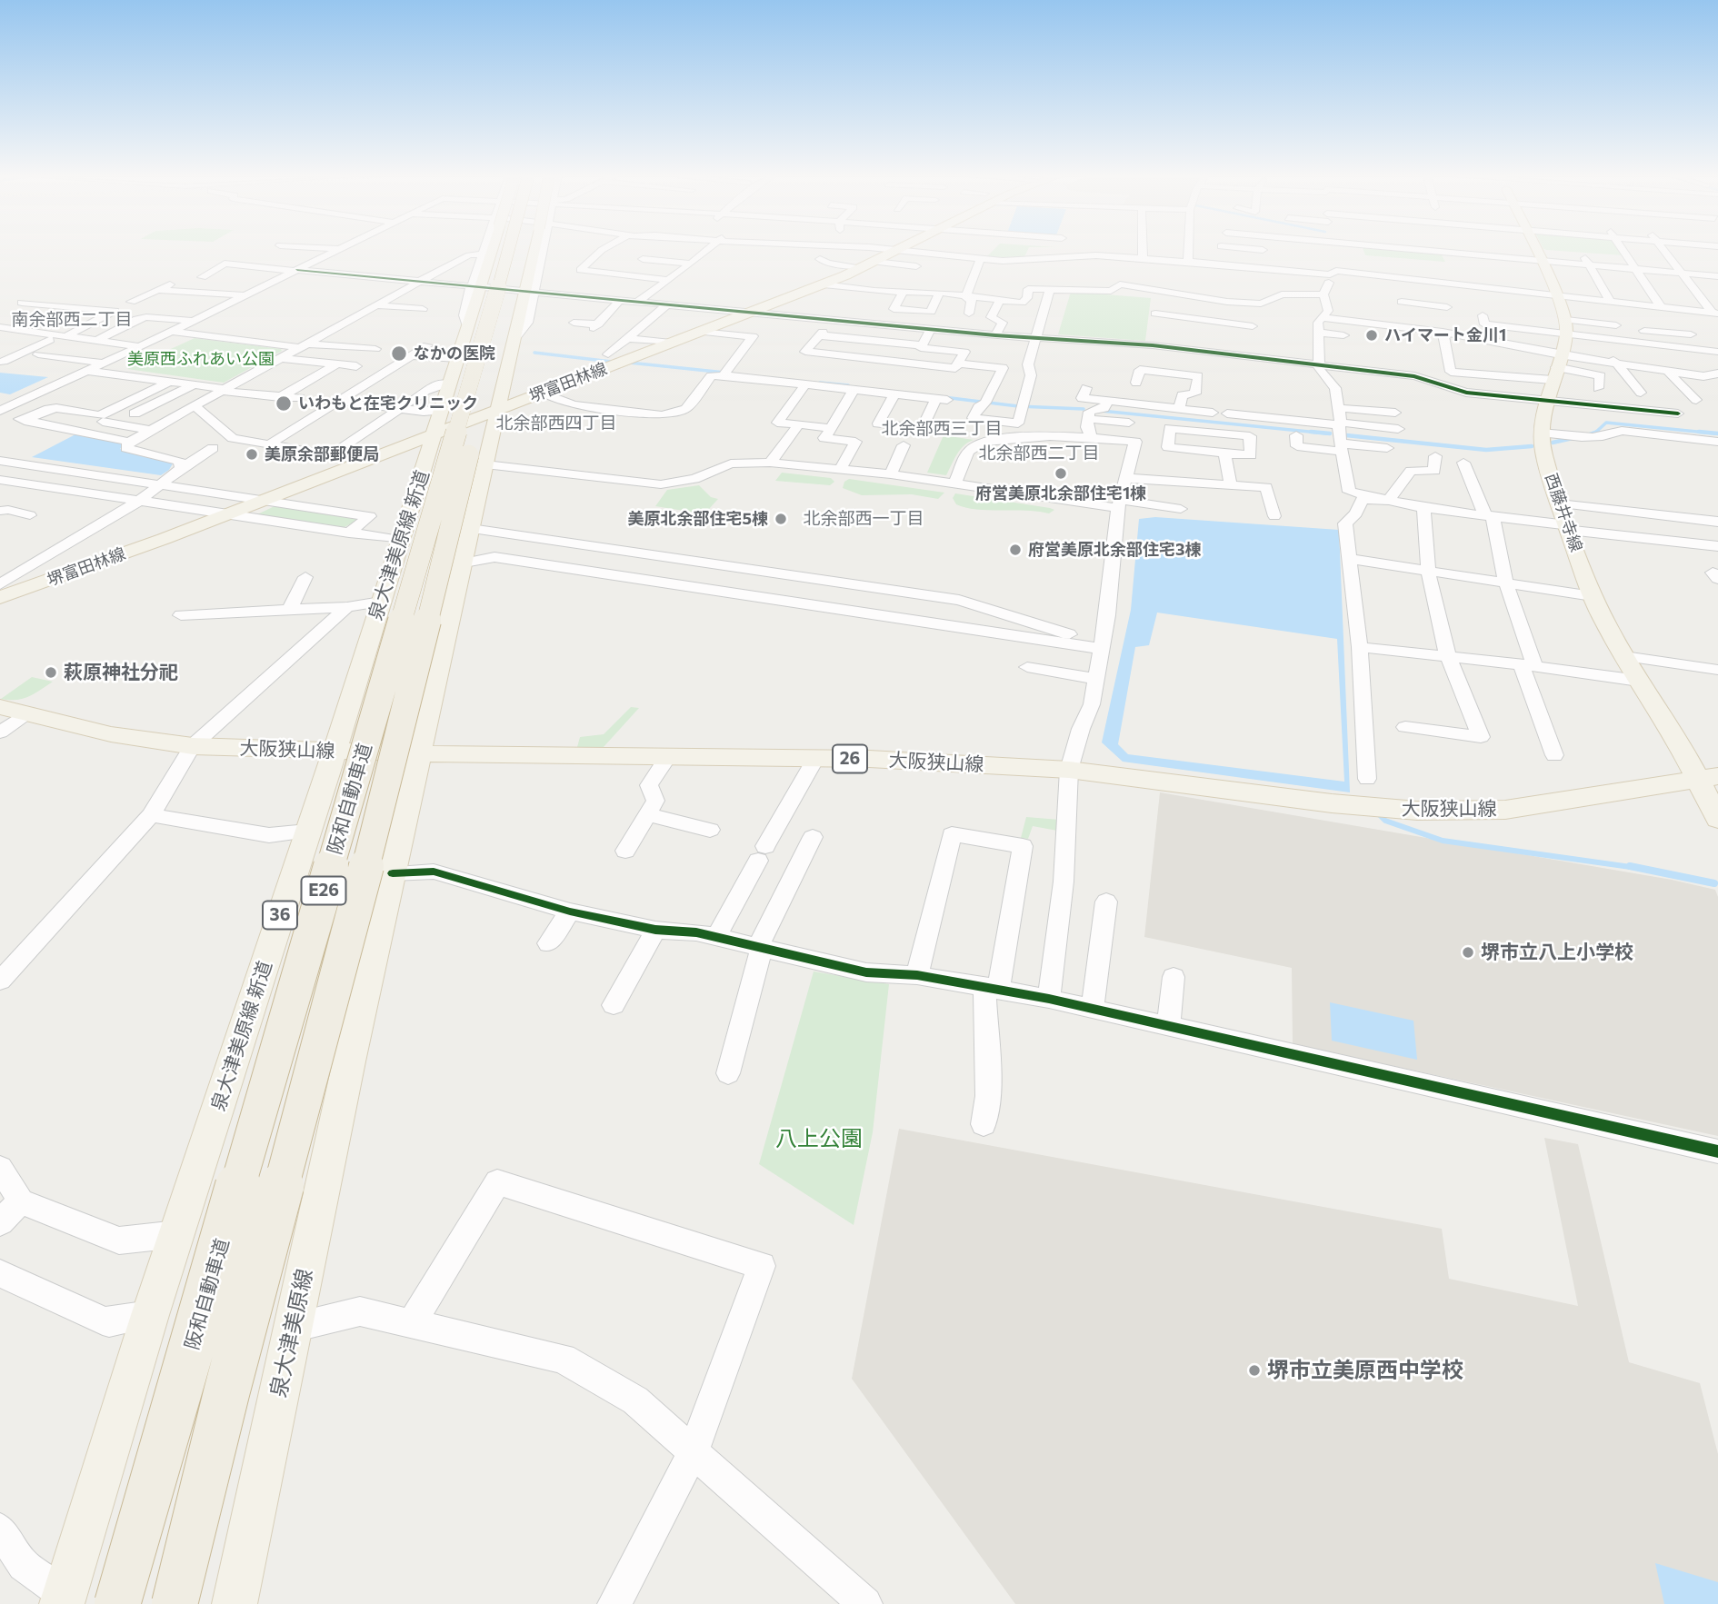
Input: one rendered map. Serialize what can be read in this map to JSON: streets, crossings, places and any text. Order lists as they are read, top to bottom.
{
  "streets": {
    "highway": ["阪和自動車道", "E26"],
    "main road": [
      "堺富田林線",
      "西藤井寺線",
      "泉大津美原線 新道",
      "大阪狭山線",
      "26",
      "36",
      "泉大津美原線"
    ]
  },
  "crossings": [
    ["堺富田林線", "泉大津美原線 新道"],
    ["西藤井寺線", "大阪狭山線"],
    ["泉大津美原線 新道", "大阪狭山線"]
  ],
  "districts": [
    "南余部西二丁目",
    "北余部西四丁目",
    "北余部西三丁目",
    "北余部西二丁目",
    "北余部西一丁目"
  ],
  "parks": ["美原西ふれあい公園", "八上公園"],
  "places": [
    "ハイマート金川1",
    "なかの医院",
    "いわもと在宅クリニック",
    "美原余部郵便局",
    "府営美原北余部住宅1棟",
    "美原北余部住宅5棟",
    "府営美原北余部住宅3棟",
    "萩原神社分祀",
    "堺市立八上小学校",
    "堺市立美原西中学校"
  ]
}
